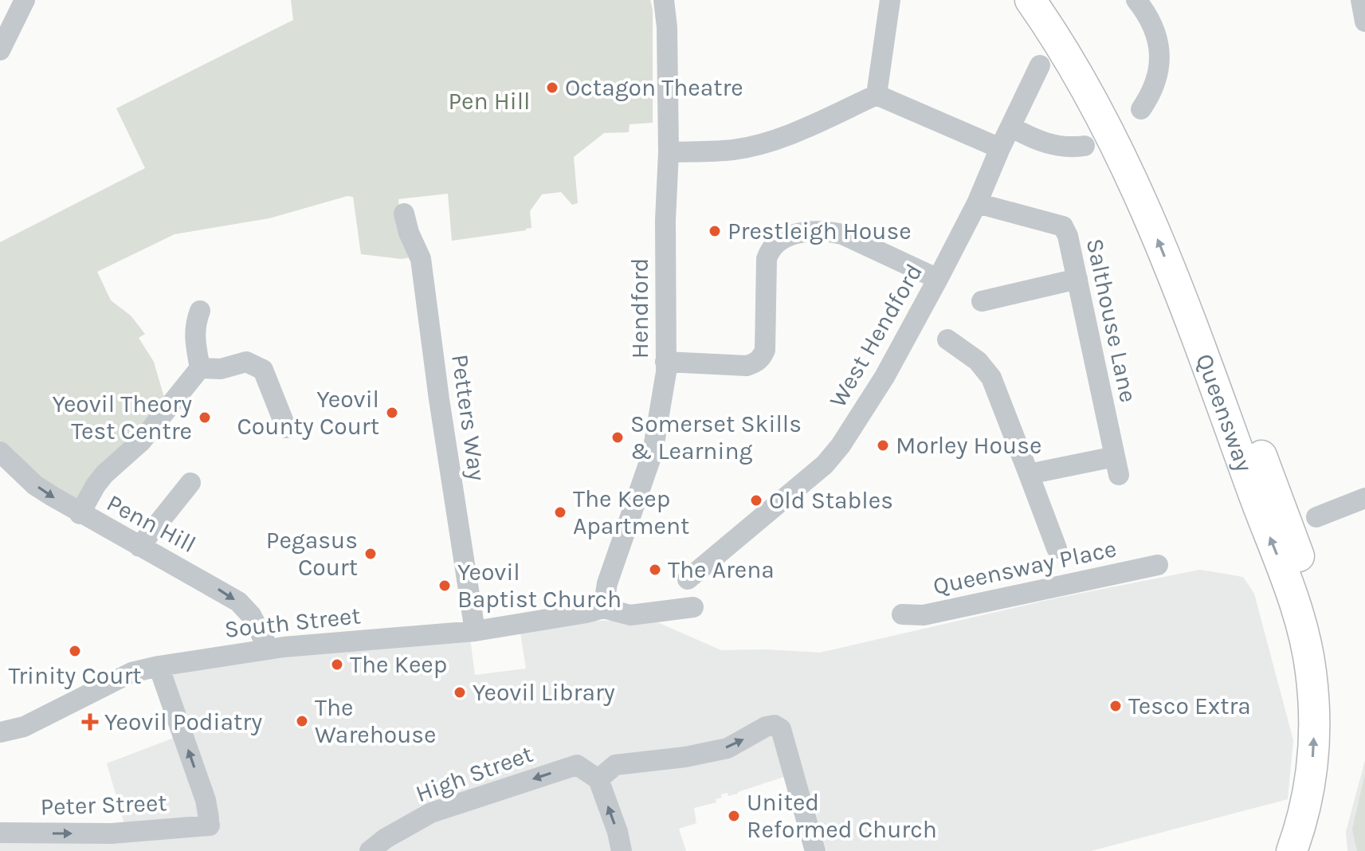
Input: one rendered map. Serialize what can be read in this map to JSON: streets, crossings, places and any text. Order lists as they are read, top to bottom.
{
  "streets": {
    "highway": ["Queensway"],
    "street": [
      "Hendford",
      "Salthouse Lane",
      "West Hendford",
      "Petters Way",
      "Penn Hill",
      "Queensway Place",
      "South Street",
      "High Street",
      "Peter Street"
    ]
  },
  "crossings": [
    ["Hendford", "South Street"],
    ["Salthouse Lane", "West Hendford"],
    ["Petters Way", "South Street"],
    ["Penn Hill", "South Street"],
    ["South Street", "Peter Street"]
  ],
  "one_way": ["Penn Hill"],
  "parks": ["Pen Hill"],
  "places": {
    "other": [
      "Octagon Theatre",
      "Prestleigh House",
      "Yeovil County Court",
      "Yeovil Theory Test Centre",
      "Somerset Skills & Learning",
      "Morley House",
      "Old Stables",
      "The Keep Apartment",
      "Pegasus Court",
      "The Arena",
      "Yeovil Baptist Church",
      "Trinity Court",
      "The Keep",
      "Yeovil Library",
      "Tesco Extra",
      "The Warehouse",
      "United Reformed Church"
    ],
    "health": ["Yeovil Podiatry"]
  }
}
